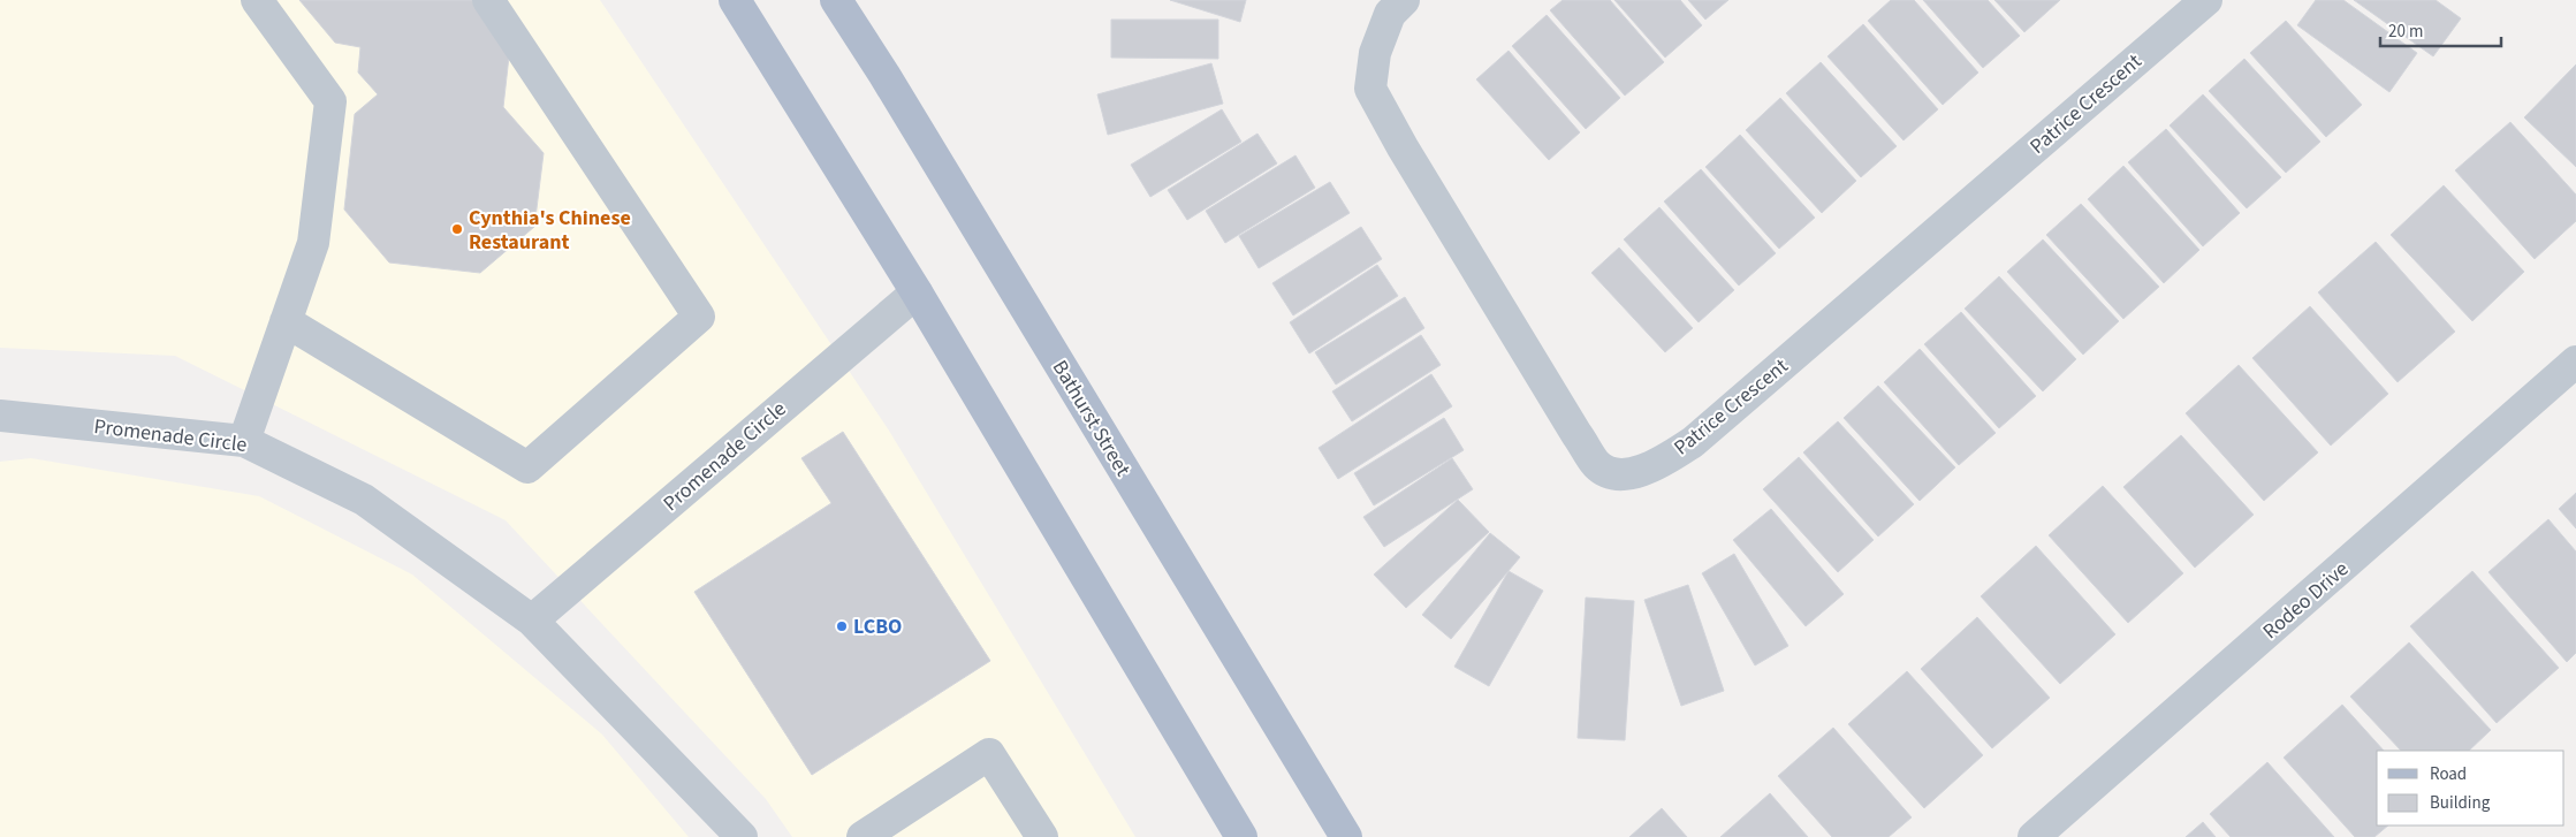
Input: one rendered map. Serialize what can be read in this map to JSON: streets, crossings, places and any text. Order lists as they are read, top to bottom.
{
  "streets": {
    "main road": ["Bathurst Street"],
    "street": ["Patrice Crescent", "Promenade Circle", "Rodeo Drive"]
  },
  "places": ["Cynthia's Chinese Restaurant", "LCBO"],
  "legend": ["Road", "Building"],
  "scale_bar": "20 m"
}
